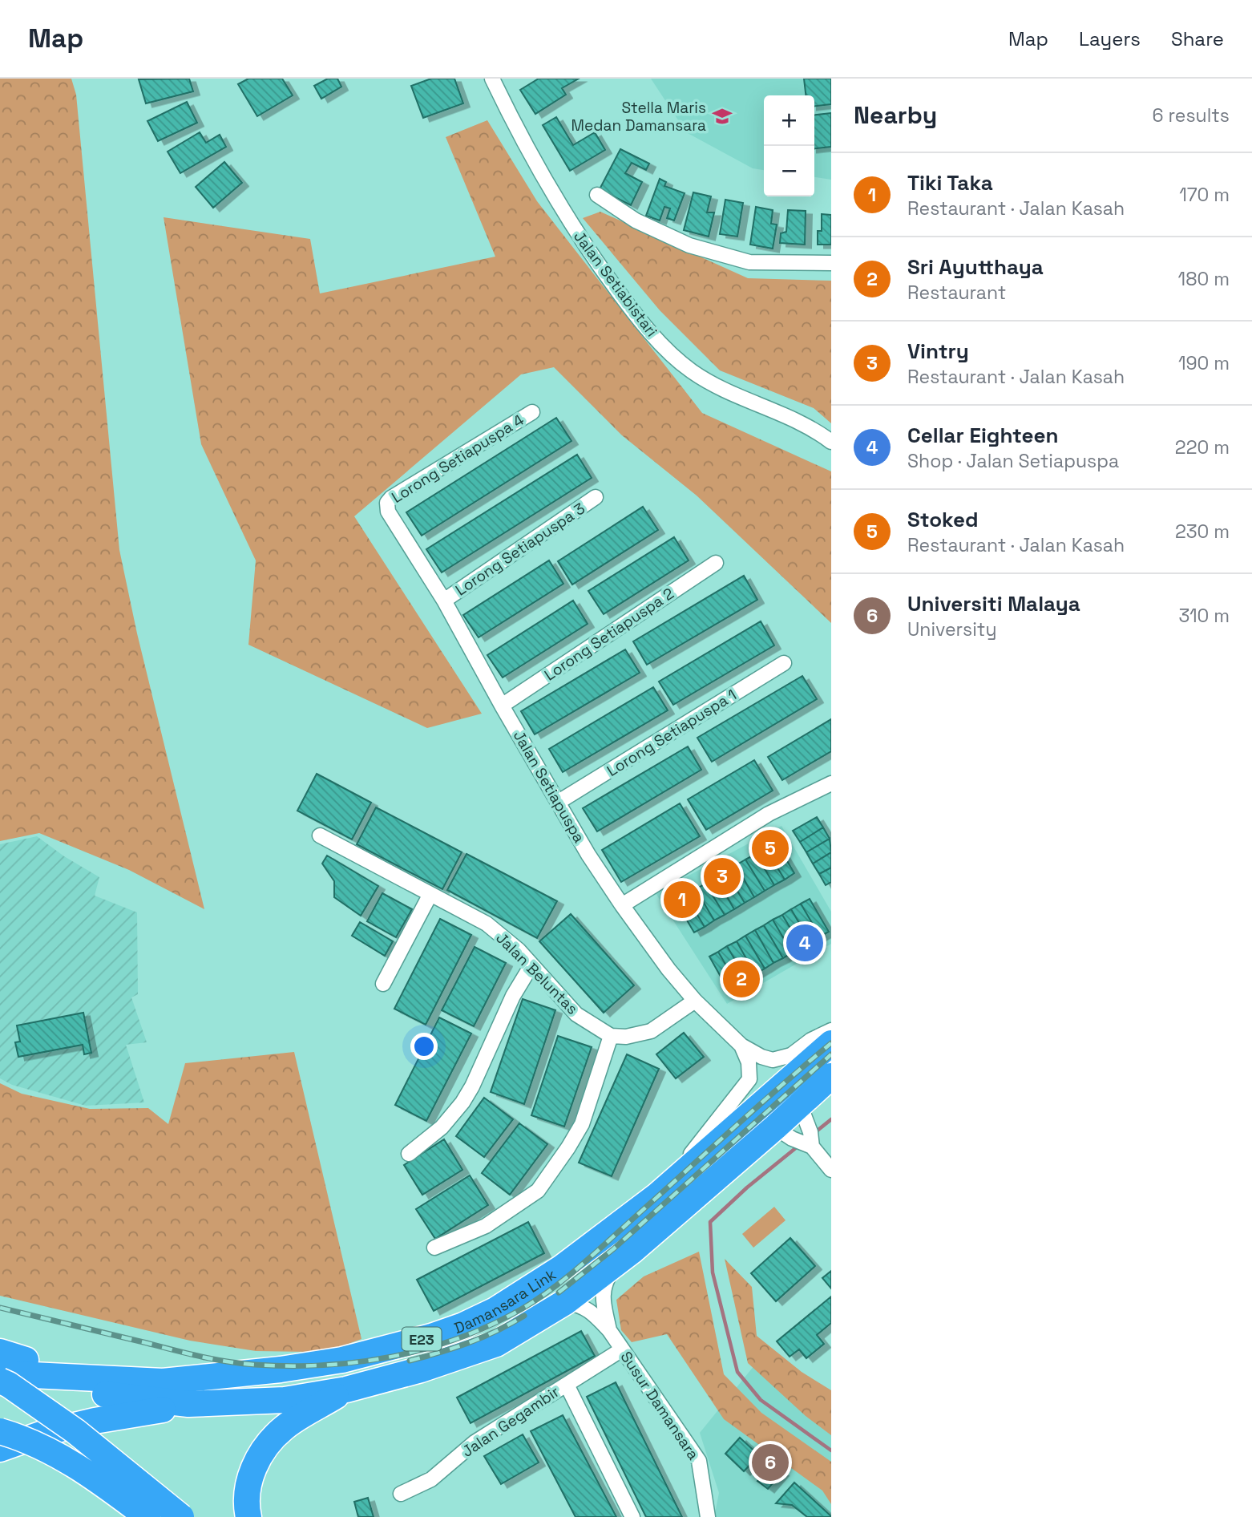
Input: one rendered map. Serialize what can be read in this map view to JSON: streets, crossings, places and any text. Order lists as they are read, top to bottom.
{
  "streets": {
    "highway": ["Damansara Link", "E23"],
    "street": [
      "Jalan Setiabistari",
      "Lorong Setiapuspa 4",
      "Lorong Setiapuspa 3",
      "Lorong Setiapuspa 2",
      "Lorong Setiapuspa 1",
      "Jalan Setiapuspa",
      "Jalan Beluntas",
      "Susur Damansara",
      "Jalan Gegambir"
    ]
  },
  "crossings": [
    ["Lorong Setiapuspa 4", "Jalan Setiapuspa"],
    ["Lorong Setiapuspa 3", "Jalan Setiapuspa"],
    ["Lorong Setiapuspa 2", "Jalan Setiapuspa"],
    ["Lorong Setiapuspa 1", "Jalan Setiapuspa"],
    ["Jalan Setiapuspa", "Damansara Link"],
    ["Damansara Link", "Susur Damansara"],
    ["Susur Damansara", "Jalan Gegambir"]
  ],
  "places": {
    "school or university": ["Stella Maris Medan Damansara"]
  },
  "page": {
    "header": "Map",
    "nav": ["Map", "Layers", "Share"],
    "heading": ["Nearby", "6 results"],
    "map_buttons": ["+", "−"],
    "list": [
      {
        "mark": "1",
        "name": "Tiki Taka",
        "note": "Restaurant · Jalan Kasah",
        "value": "170 m"
      },
      {
        "mark": "2",
        "name": "Sri Ayutthaya",
        "note": "Restaurant",
        "value": "180 m"
      },
      {
        "mark": "3",
        "name": "Vintry",
        "note": "Restaurant · Jalan Kasah",
        "value": "190 m"
      },
      {
        "mark": "4",
        "name": "Cellar Eighteen",
        "note": "Shop · Jalan Setiapuspa",
        "value": "220 m"
      },
      {
        "mark": "5",
        "name": "Stoked",
        "note": "Restaurant · Jalan Kasah",
        "value": "230 m"
      },
      {
        "mark": "6",
        "name": "Universiti Malaya",
        "note": "University",
        "value": "310 m"
      }
    ],
    "pins": [
      "5",
      "3",
      "1",
      "4",
      "2",
      "6"
    ]
  }
}
